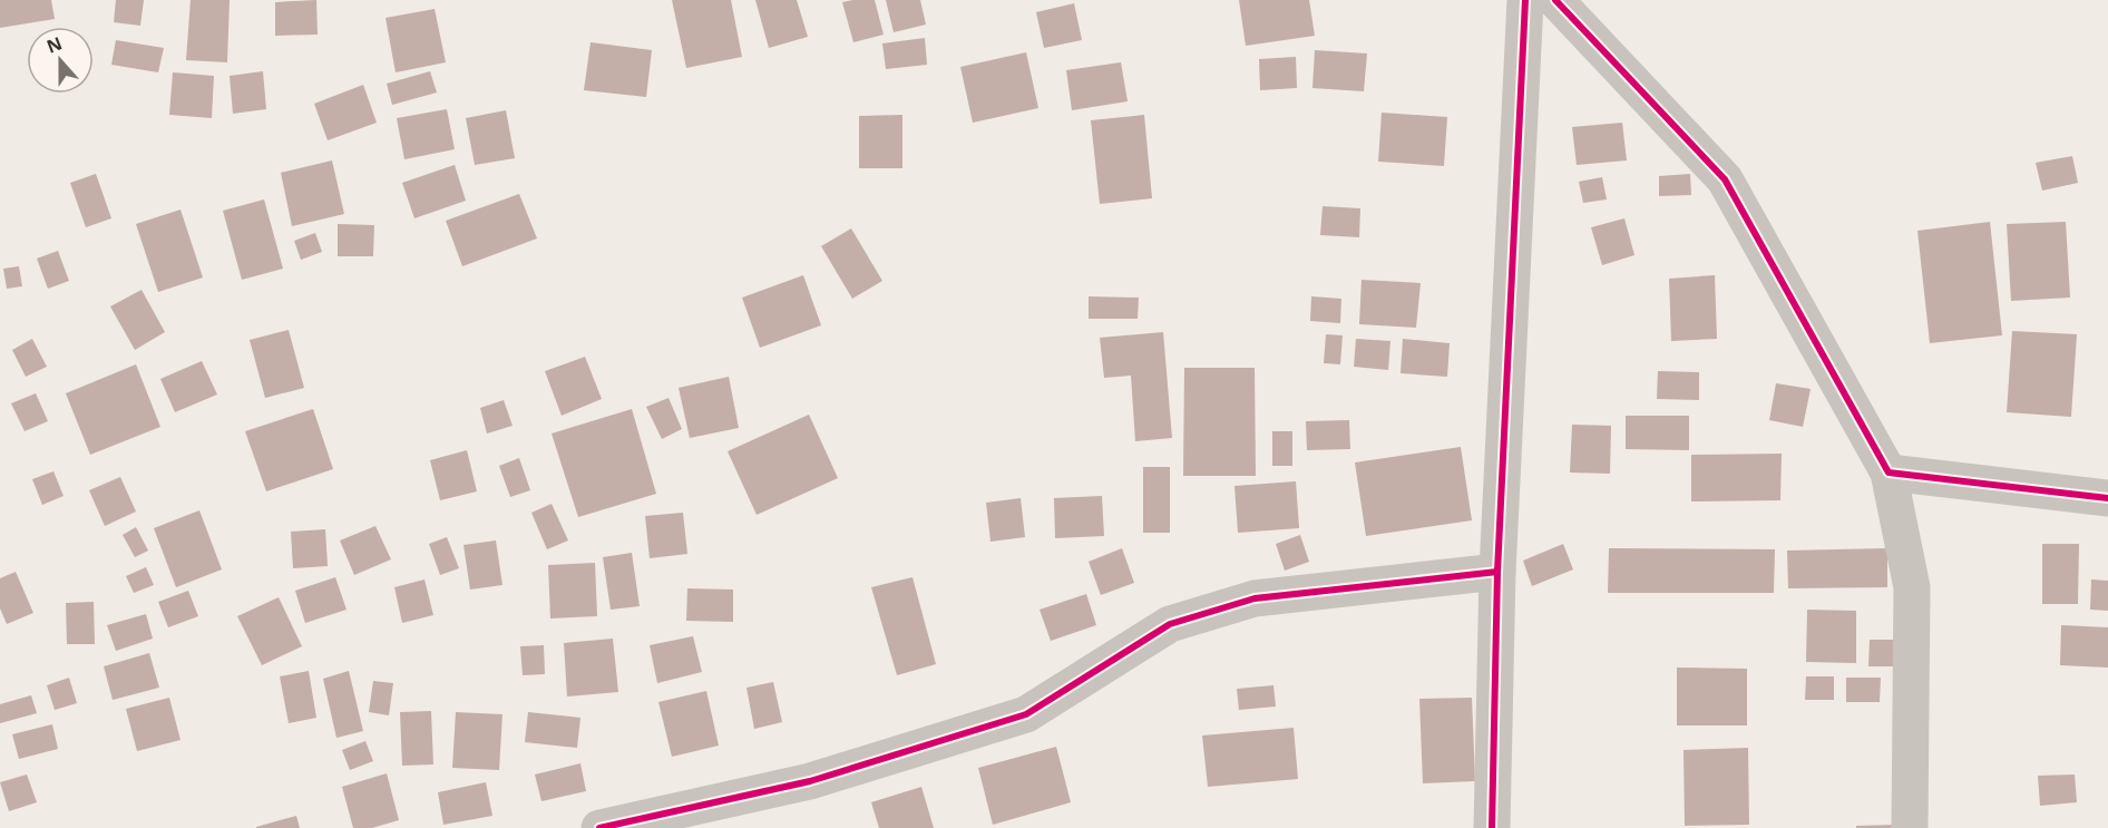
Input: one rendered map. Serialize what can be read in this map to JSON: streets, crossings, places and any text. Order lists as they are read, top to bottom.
{
  "north": "top"
}
